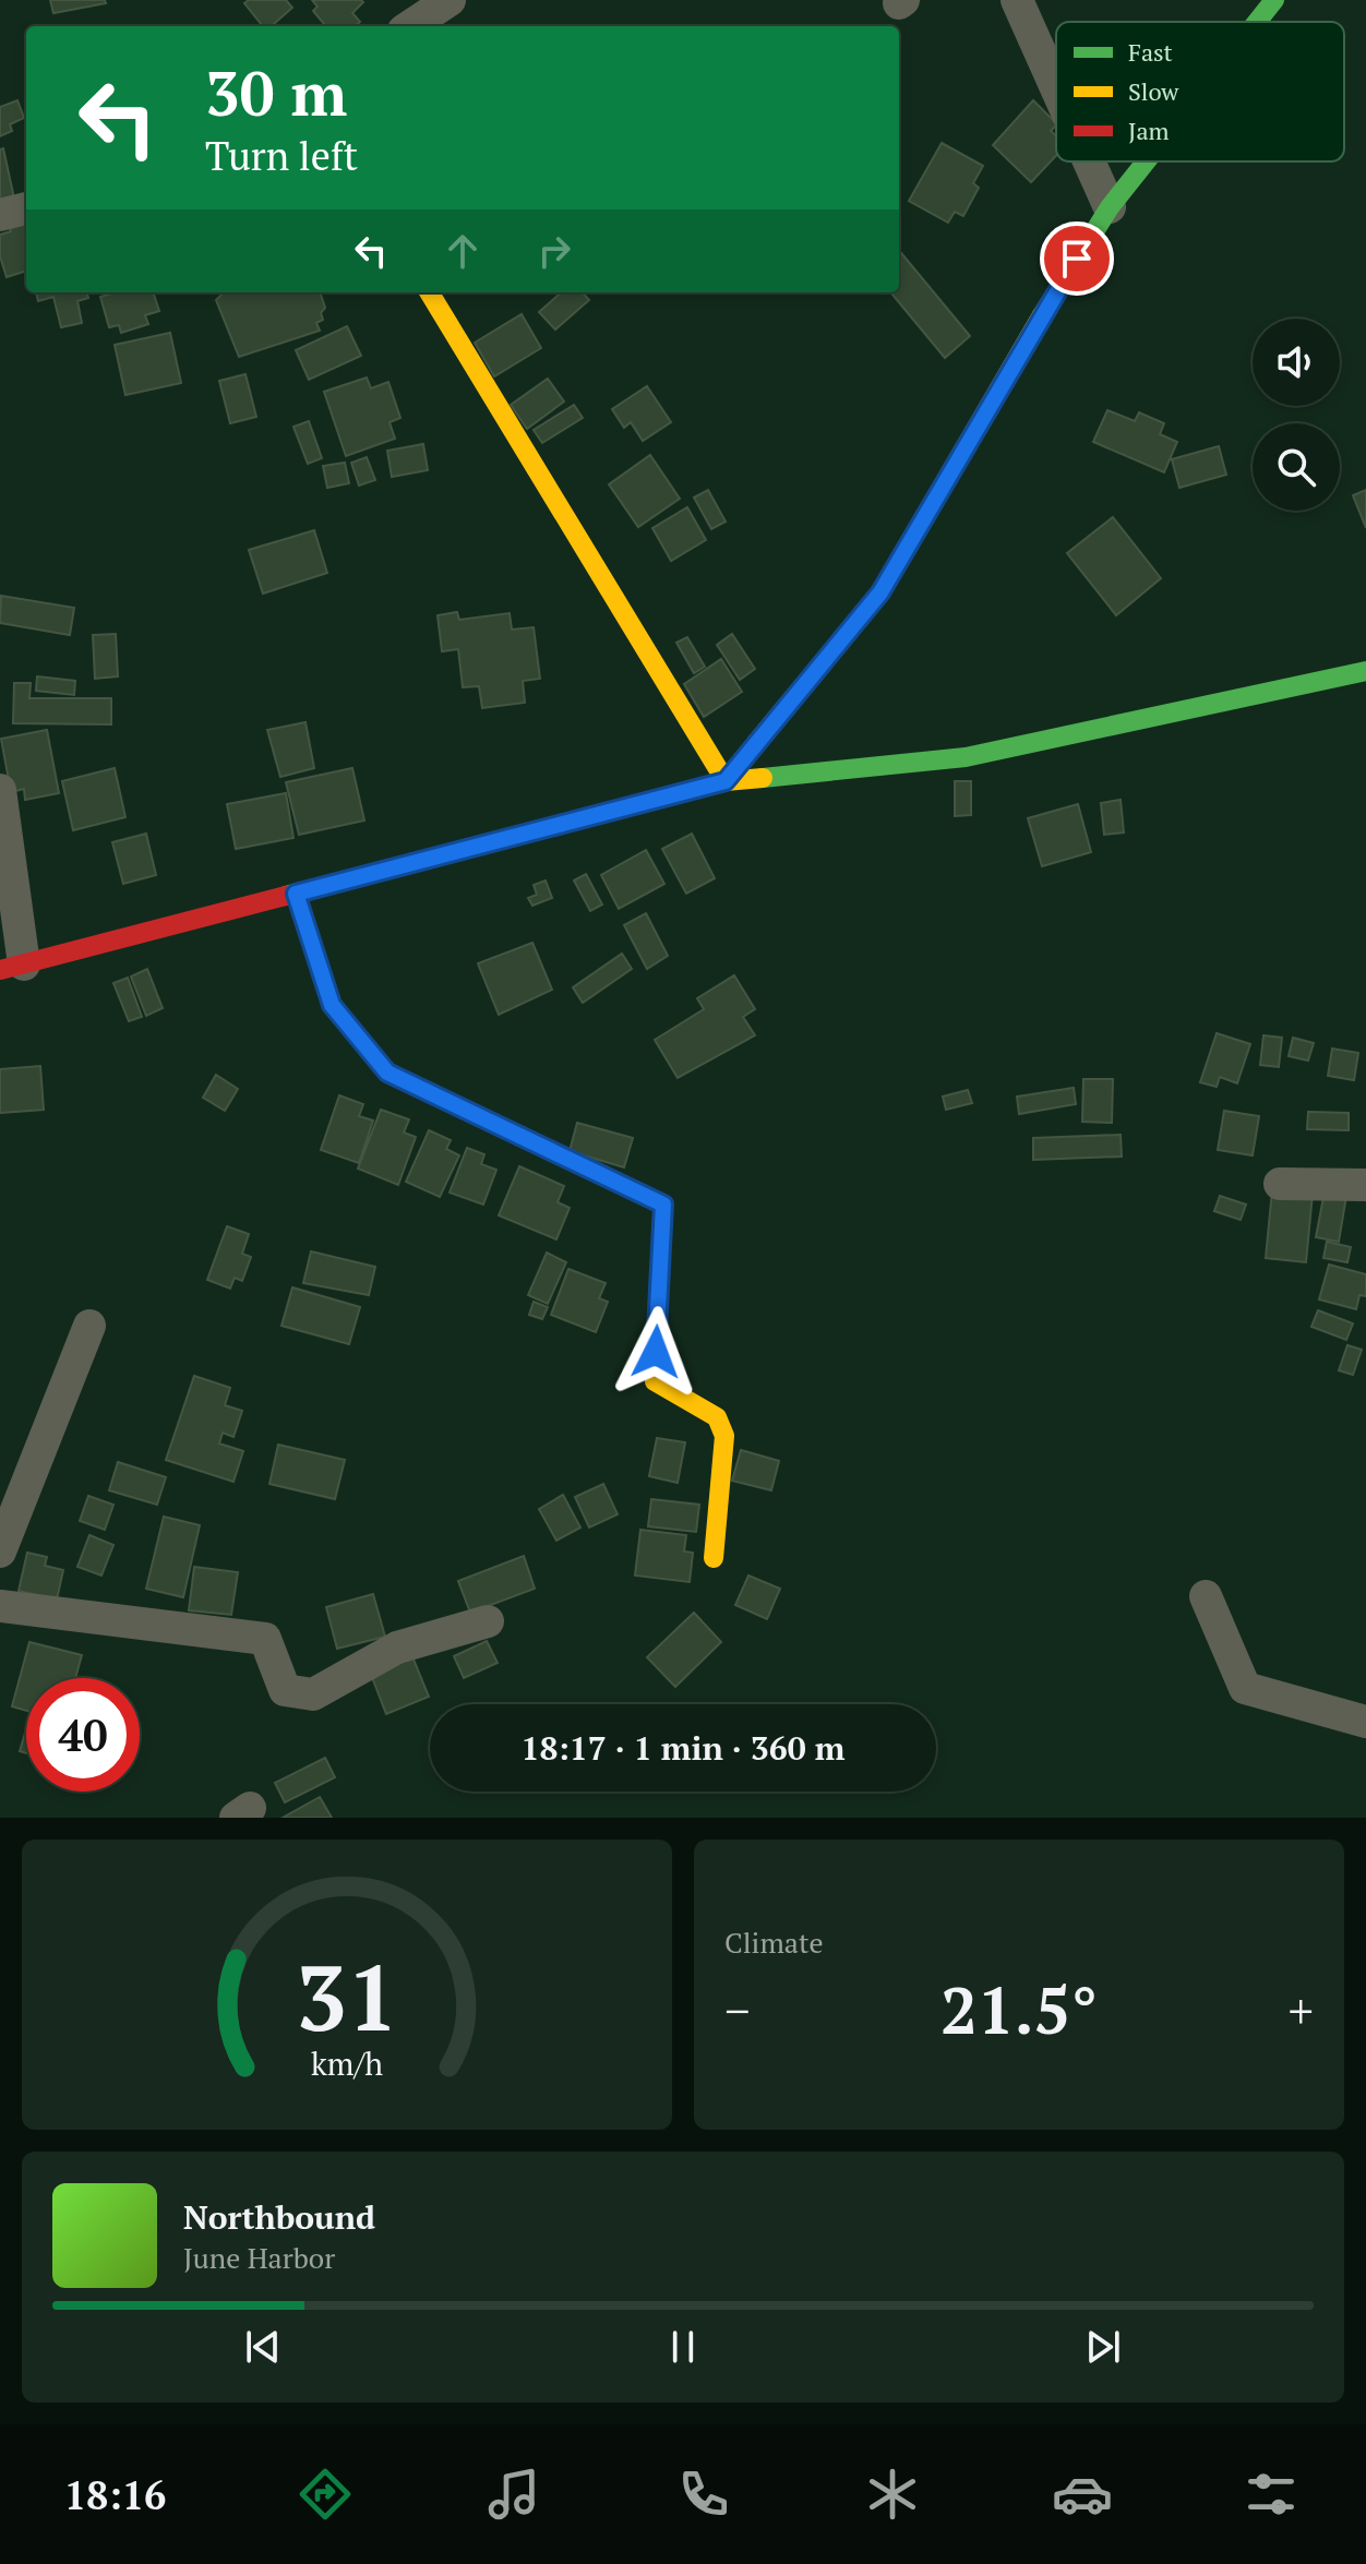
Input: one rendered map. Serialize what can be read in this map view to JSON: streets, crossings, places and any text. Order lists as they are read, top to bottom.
{
  "legend": ["Fast", "Slow", "Jam"],
  "page": {
    "turn": ["30 m", "Turn left"],
    "limit": "40",
    "trip": "18:17 · 1 min · 360 m",
    "tile": "Climate",
    "heat": ["−", "21.5°", "+"],
    "song": ["Northbound", "June Harbor"],
    "tabs": "18:16",
    "gauge": ["31", "km/h"]
  }
}
